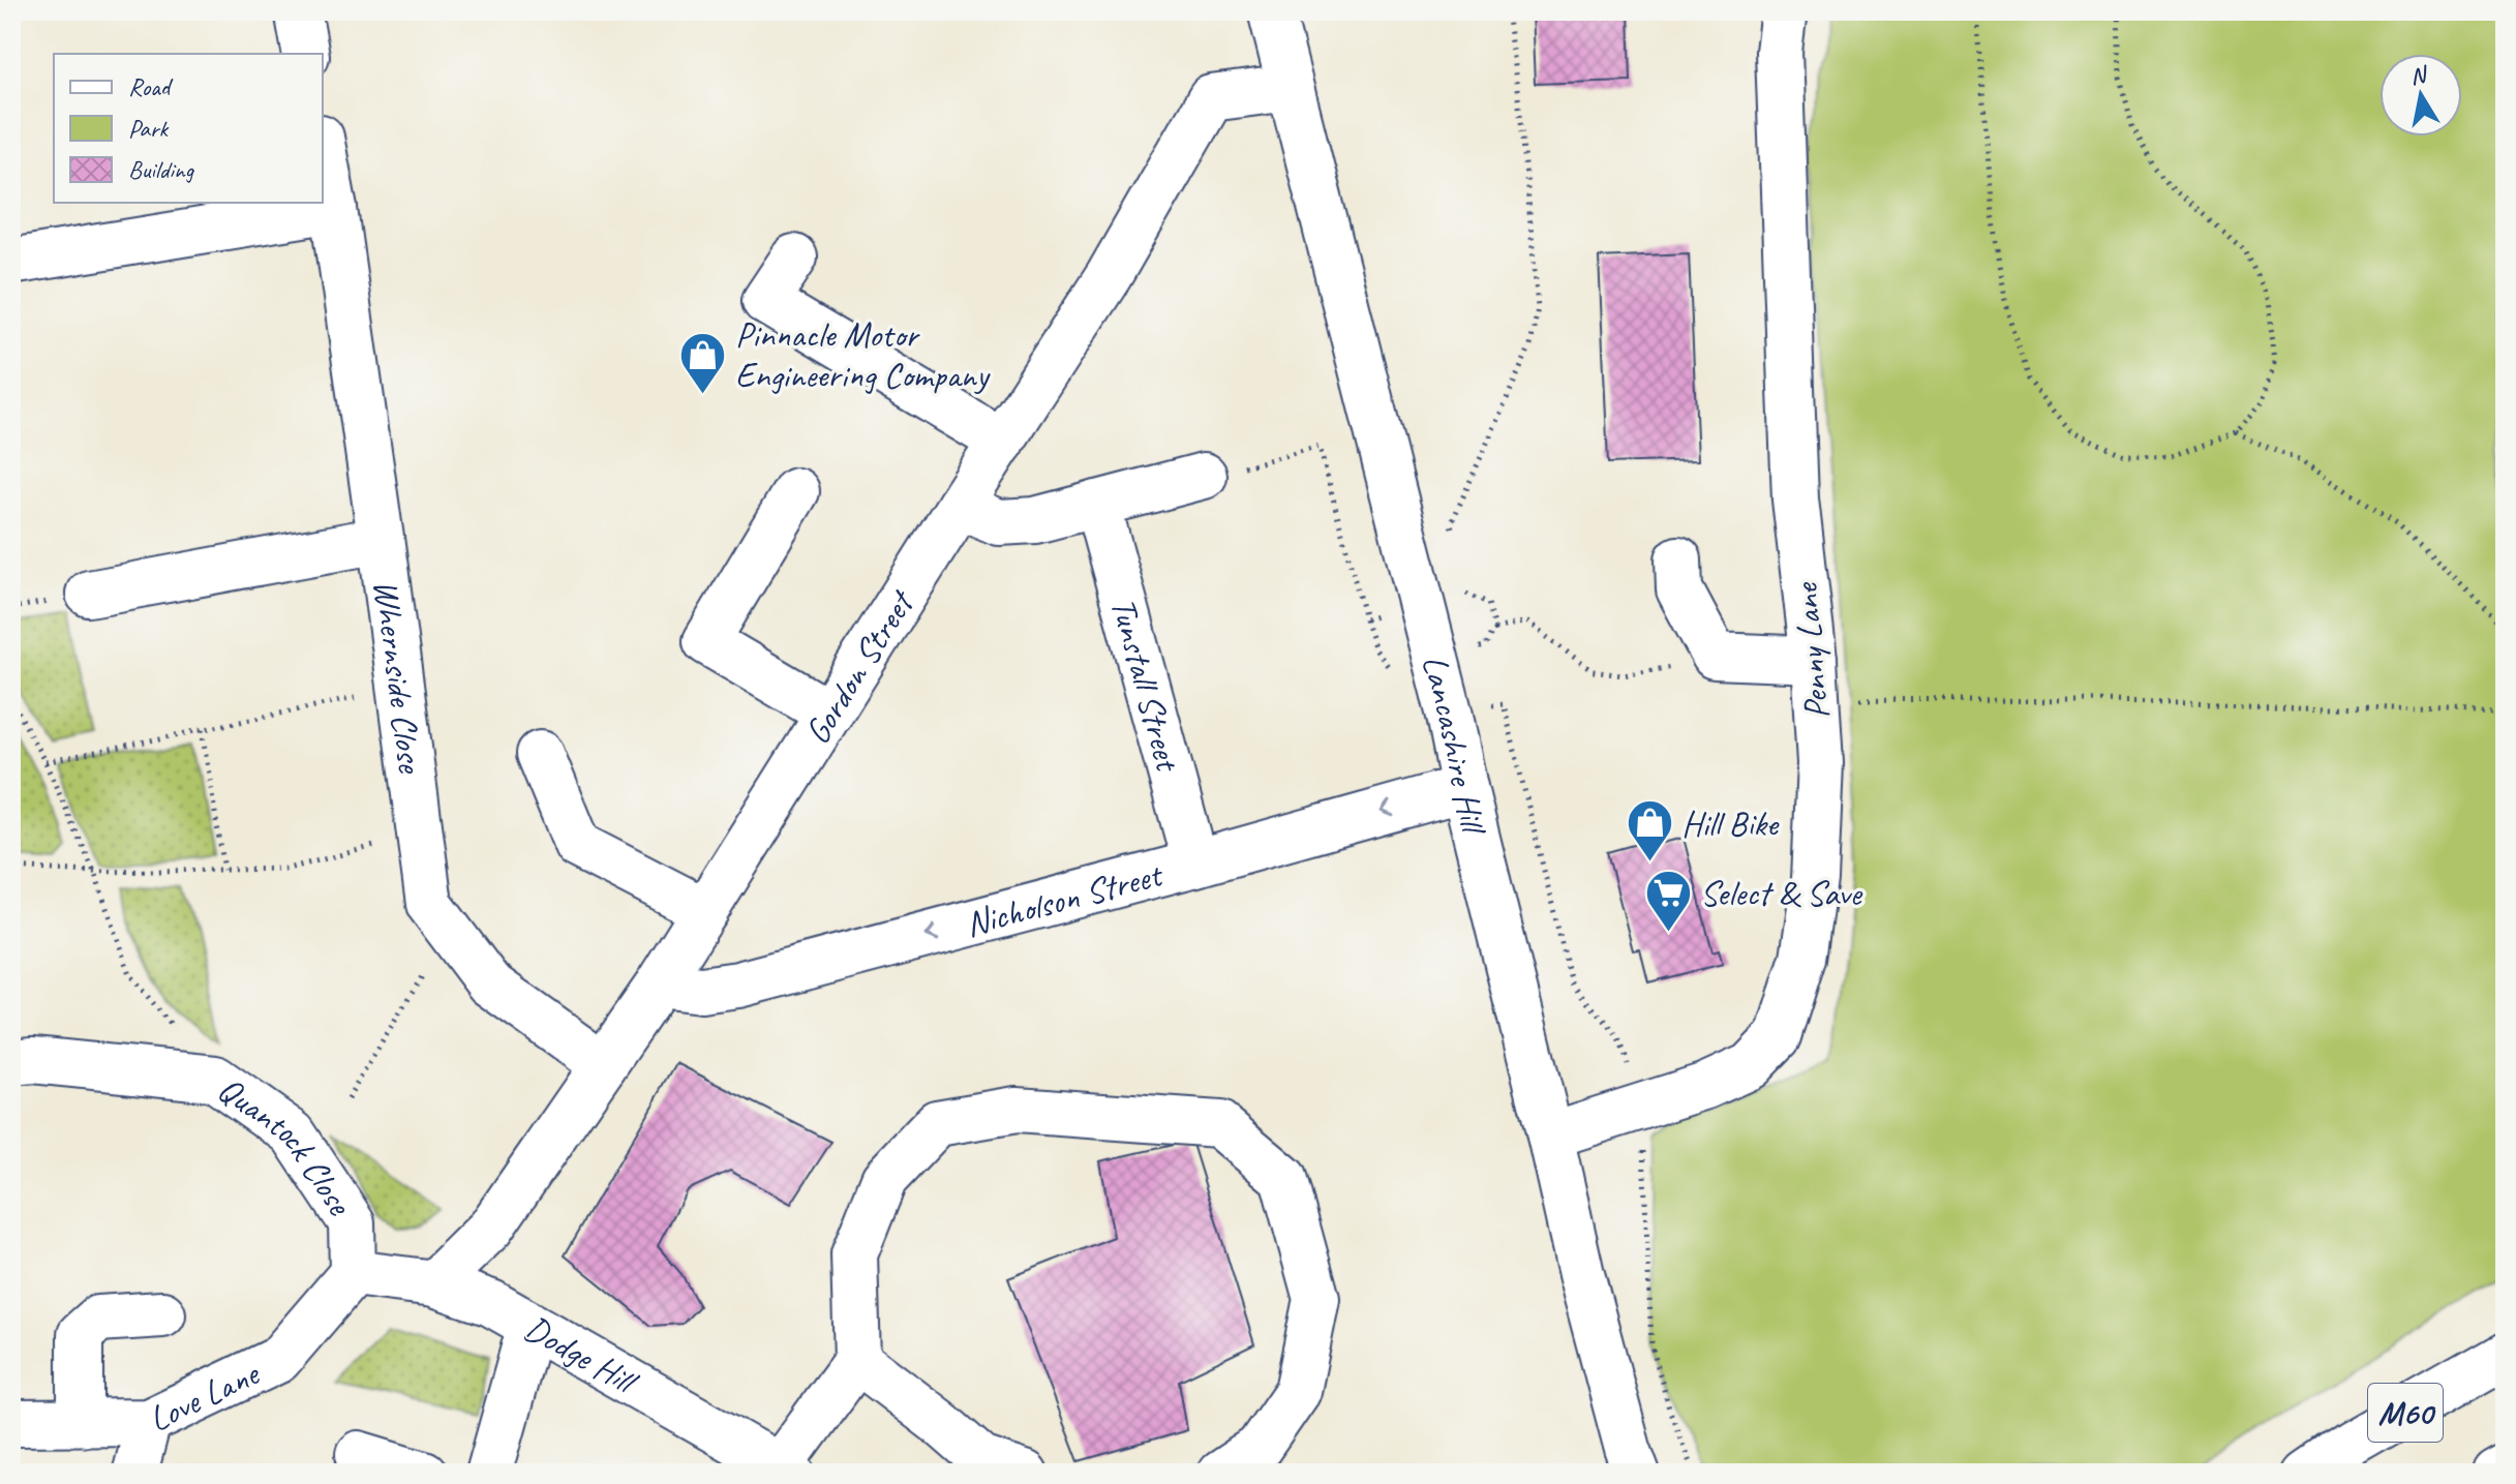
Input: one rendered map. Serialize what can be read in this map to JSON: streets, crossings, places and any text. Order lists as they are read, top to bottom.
{
  "streets": {
    "main road": [
      "Penny Lane",
      "Gordon Street",
      "Whernside Close",
      "Tunstall Street",
      "Lancashire Hill",
      "Nicholson Street",
      "Quantock Close",
      "Dodge Hill",
      "Love Lane",
      "M60"
    ]
  },
  "crossings": [
    ["Penny Lane", "Lancashire Hill"],
    ["Gordon Street", "Whernside Close"],
    ["Gordon Street", "Lancashire Hill"],
    ["Gordon Street", "Nicholson Street"],
    ["Gordon Street", "Dodge Hill"],
    ["Tunstall Street", "Nicholson Street"],
    ["Lancashire Hill", "Nicholson Street"],
    ["Quantock Close", "Dodge Hill"],
    ["Quantock Close", "Love Lane"],
    ["Dodge Hill", "Love Lane"]
  ],
  "places": {
    "shop": ["Pinnacle Motor Engineering Company", "Hill Bike"],
    "supermarket": ["Select & Save"]
  },
  "legend": ["Road", "Park", "Building"],
  "north": "top"
}
